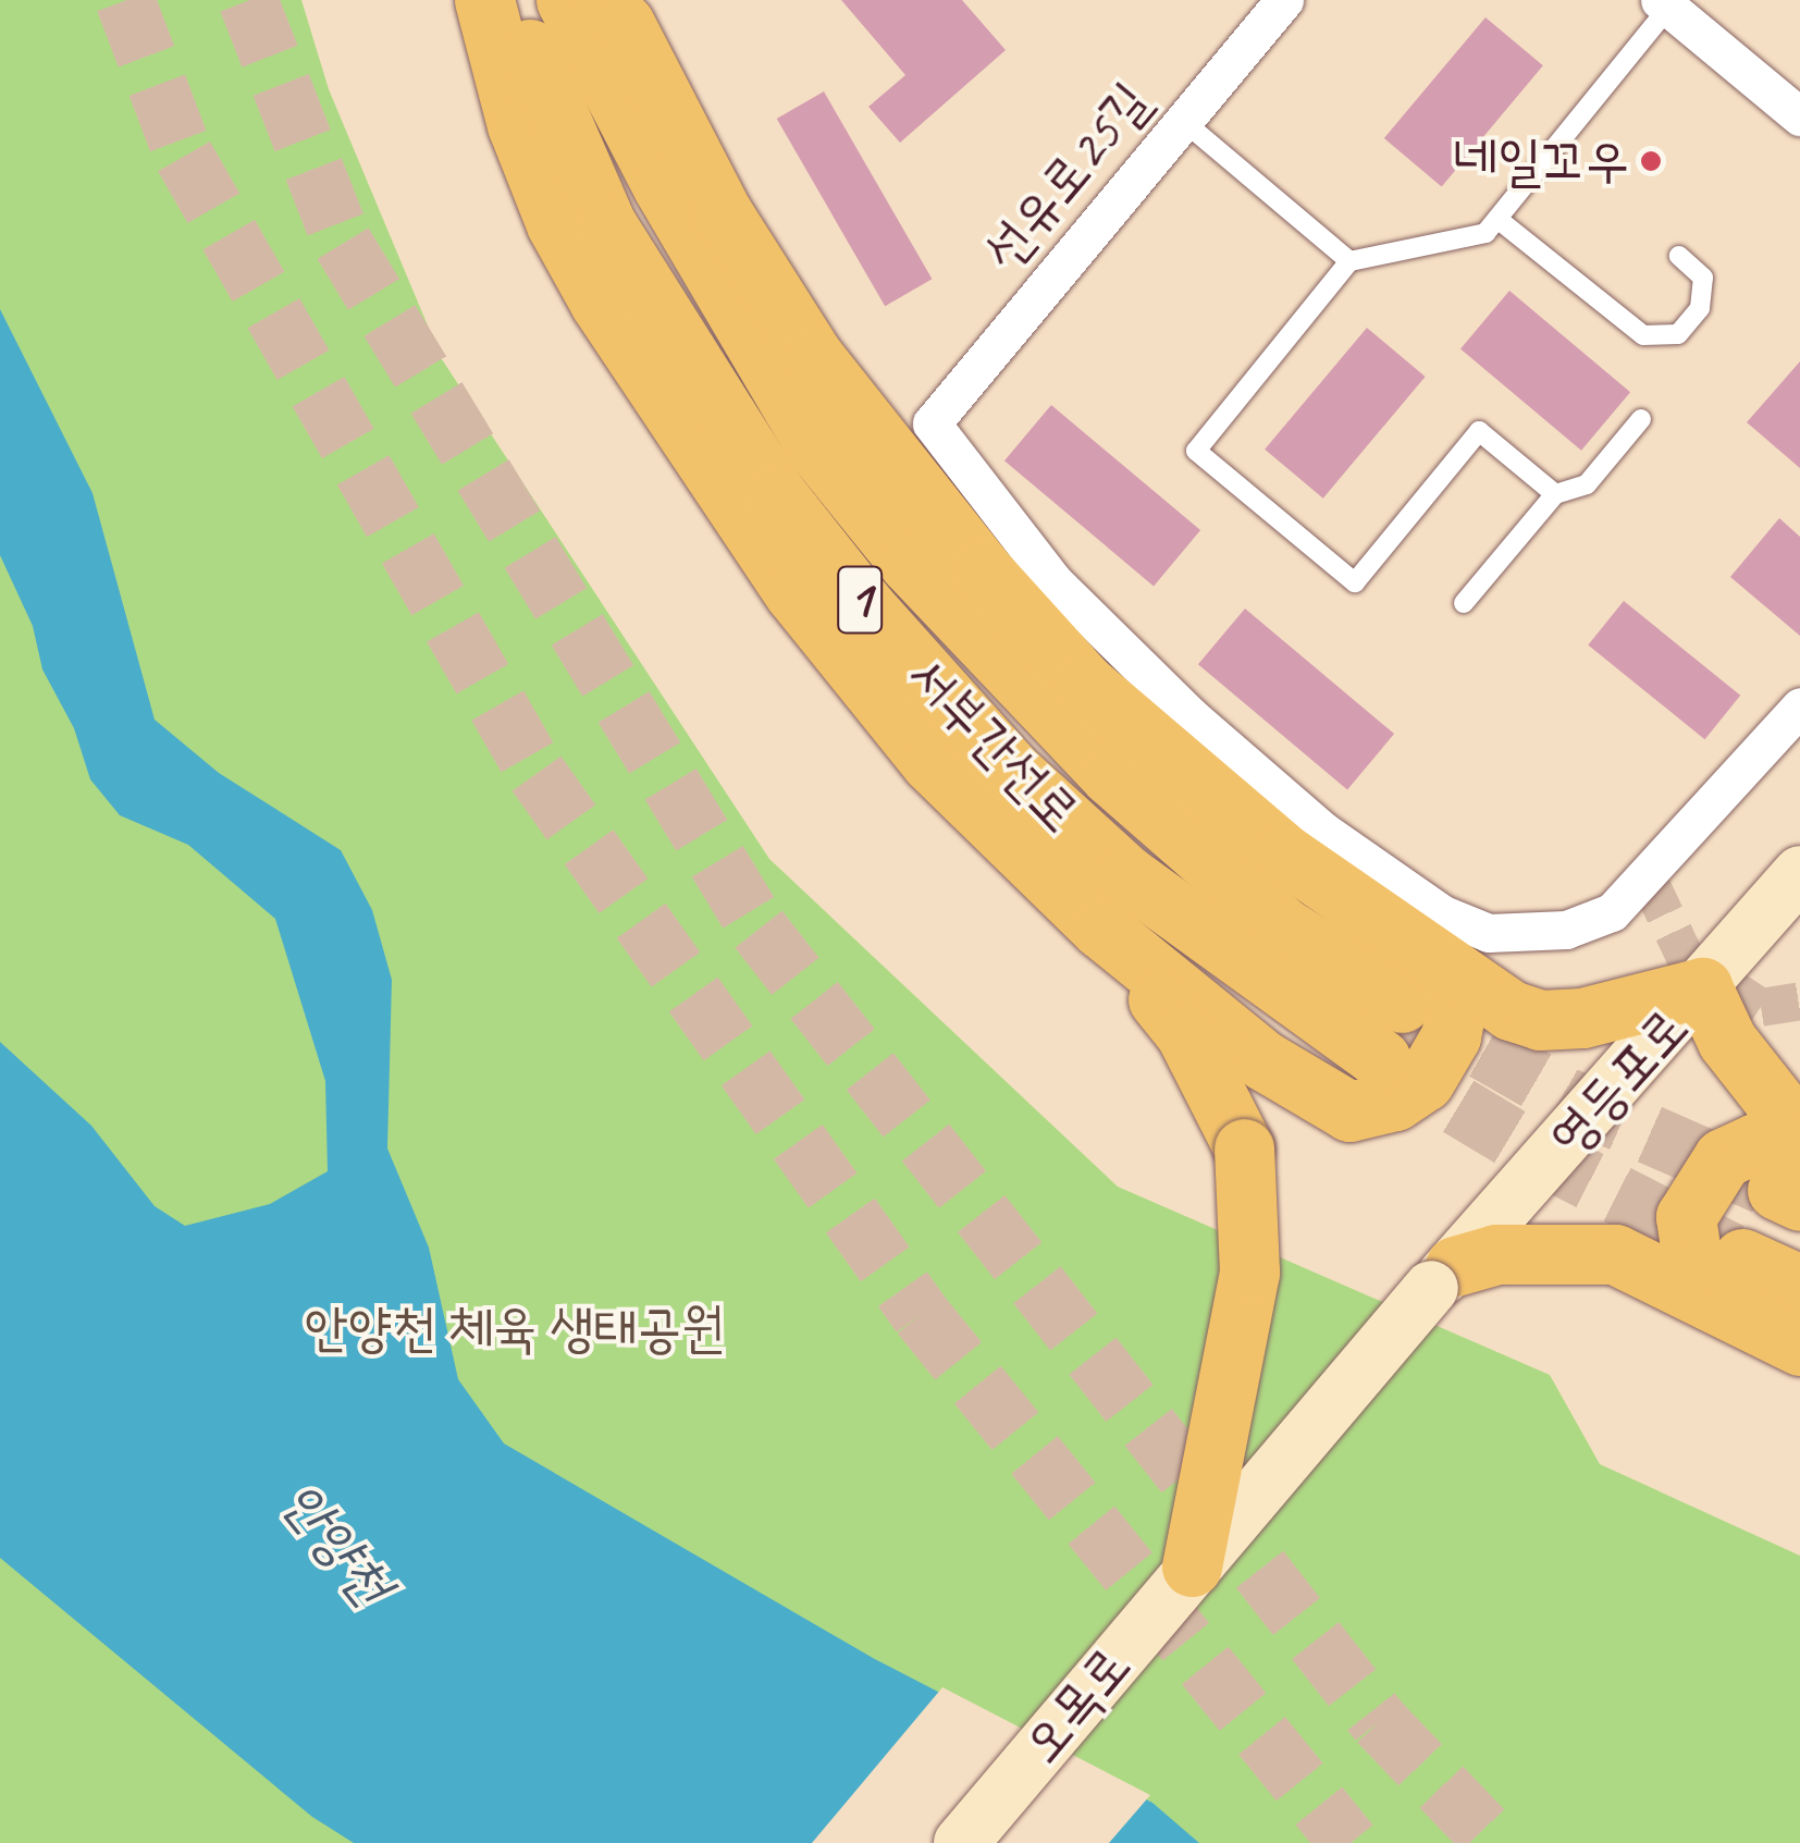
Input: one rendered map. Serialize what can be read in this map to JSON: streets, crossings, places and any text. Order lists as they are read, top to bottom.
{
  "streets": {
    "main road": [
      "1",
      "서부간선로",
      "영등포로",
      "오목로"
    ],
    "street": ["선유로25길"]
  },
  "crossings": [
    ["영등포로", "오목로"]
  ],
  "water": ["안양천"],
  "parks": ["안양천 체육 생태공원"],
  "places": ["네일꼬우"]
}
